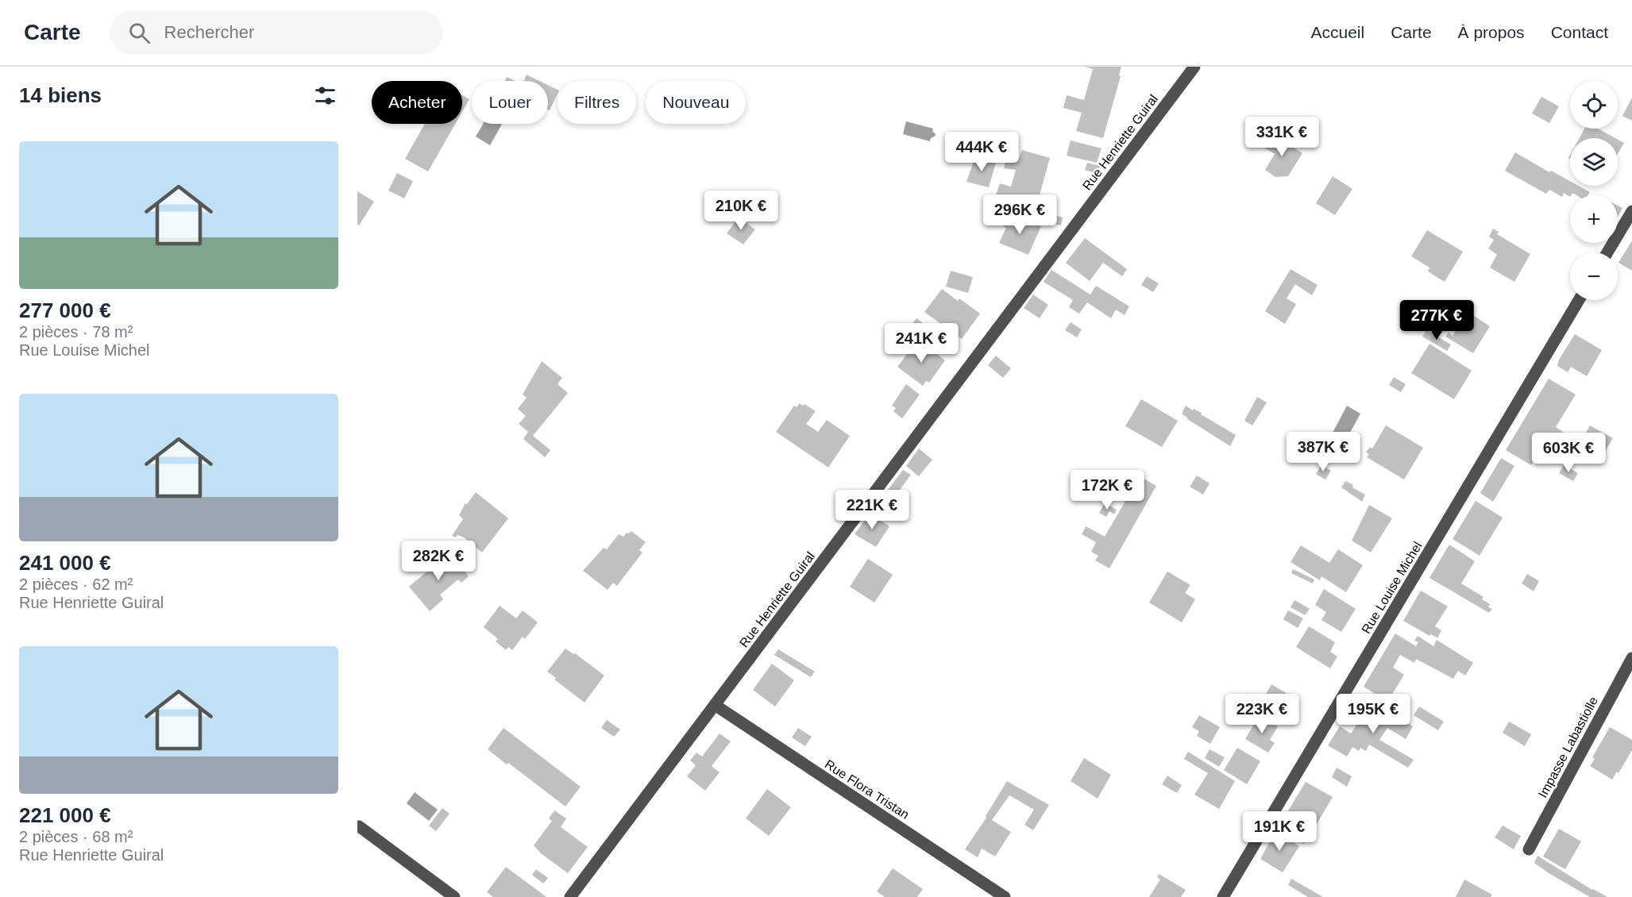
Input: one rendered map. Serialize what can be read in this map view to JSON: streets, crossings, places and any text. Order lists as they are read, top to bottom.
{
  "streets": {
    "street": [
      "Rue Henriette Guiral",
      "Rue Louise Michel",
      "Impasse Labastiolle",
      "Rue Flora Tristan"
    ]
  },
  "crossings": [
    ["Rue Henriette Guiral", "Rue Flora Tristan"]
  ],
  "page": {
    "header": "Carte",
    "search": "Rechercher",
    "nav": [
      "Accueil",
      "Carte",
      "À propos",
      "Contact"
    ],
    "heading": "14 biens",
    "map_buttons": ["+", "−"],
    "chip": [
      "Acheter",
      "Louer",
      "Filtres",
      "Nouveau"
    ],
    "price": [
      "331K €",
      "444K €",
      "210K €",
      "296K €",
      "277K €",
      "241K €",
      "387K €",
      "603K €",
      "172K €",
      "221K €",
      "282K €",
      "223K €",
      "195K €",
      "191K €"
    ],
    "list": [
      {
        "name": "277 000 €",
        "note": "2 pièces · 78 m² · Rue Louise Michel"
      },
      {
        "name": "241 000 €",
        "note": "2 pièces · 62 m² · Rue Henriette Guiral"
      },
      {
        "name": "221 000 €",
        "note": "2 pièces · 68 m² · Rue Henriette Guiral"
      }
    ]
  }
}
